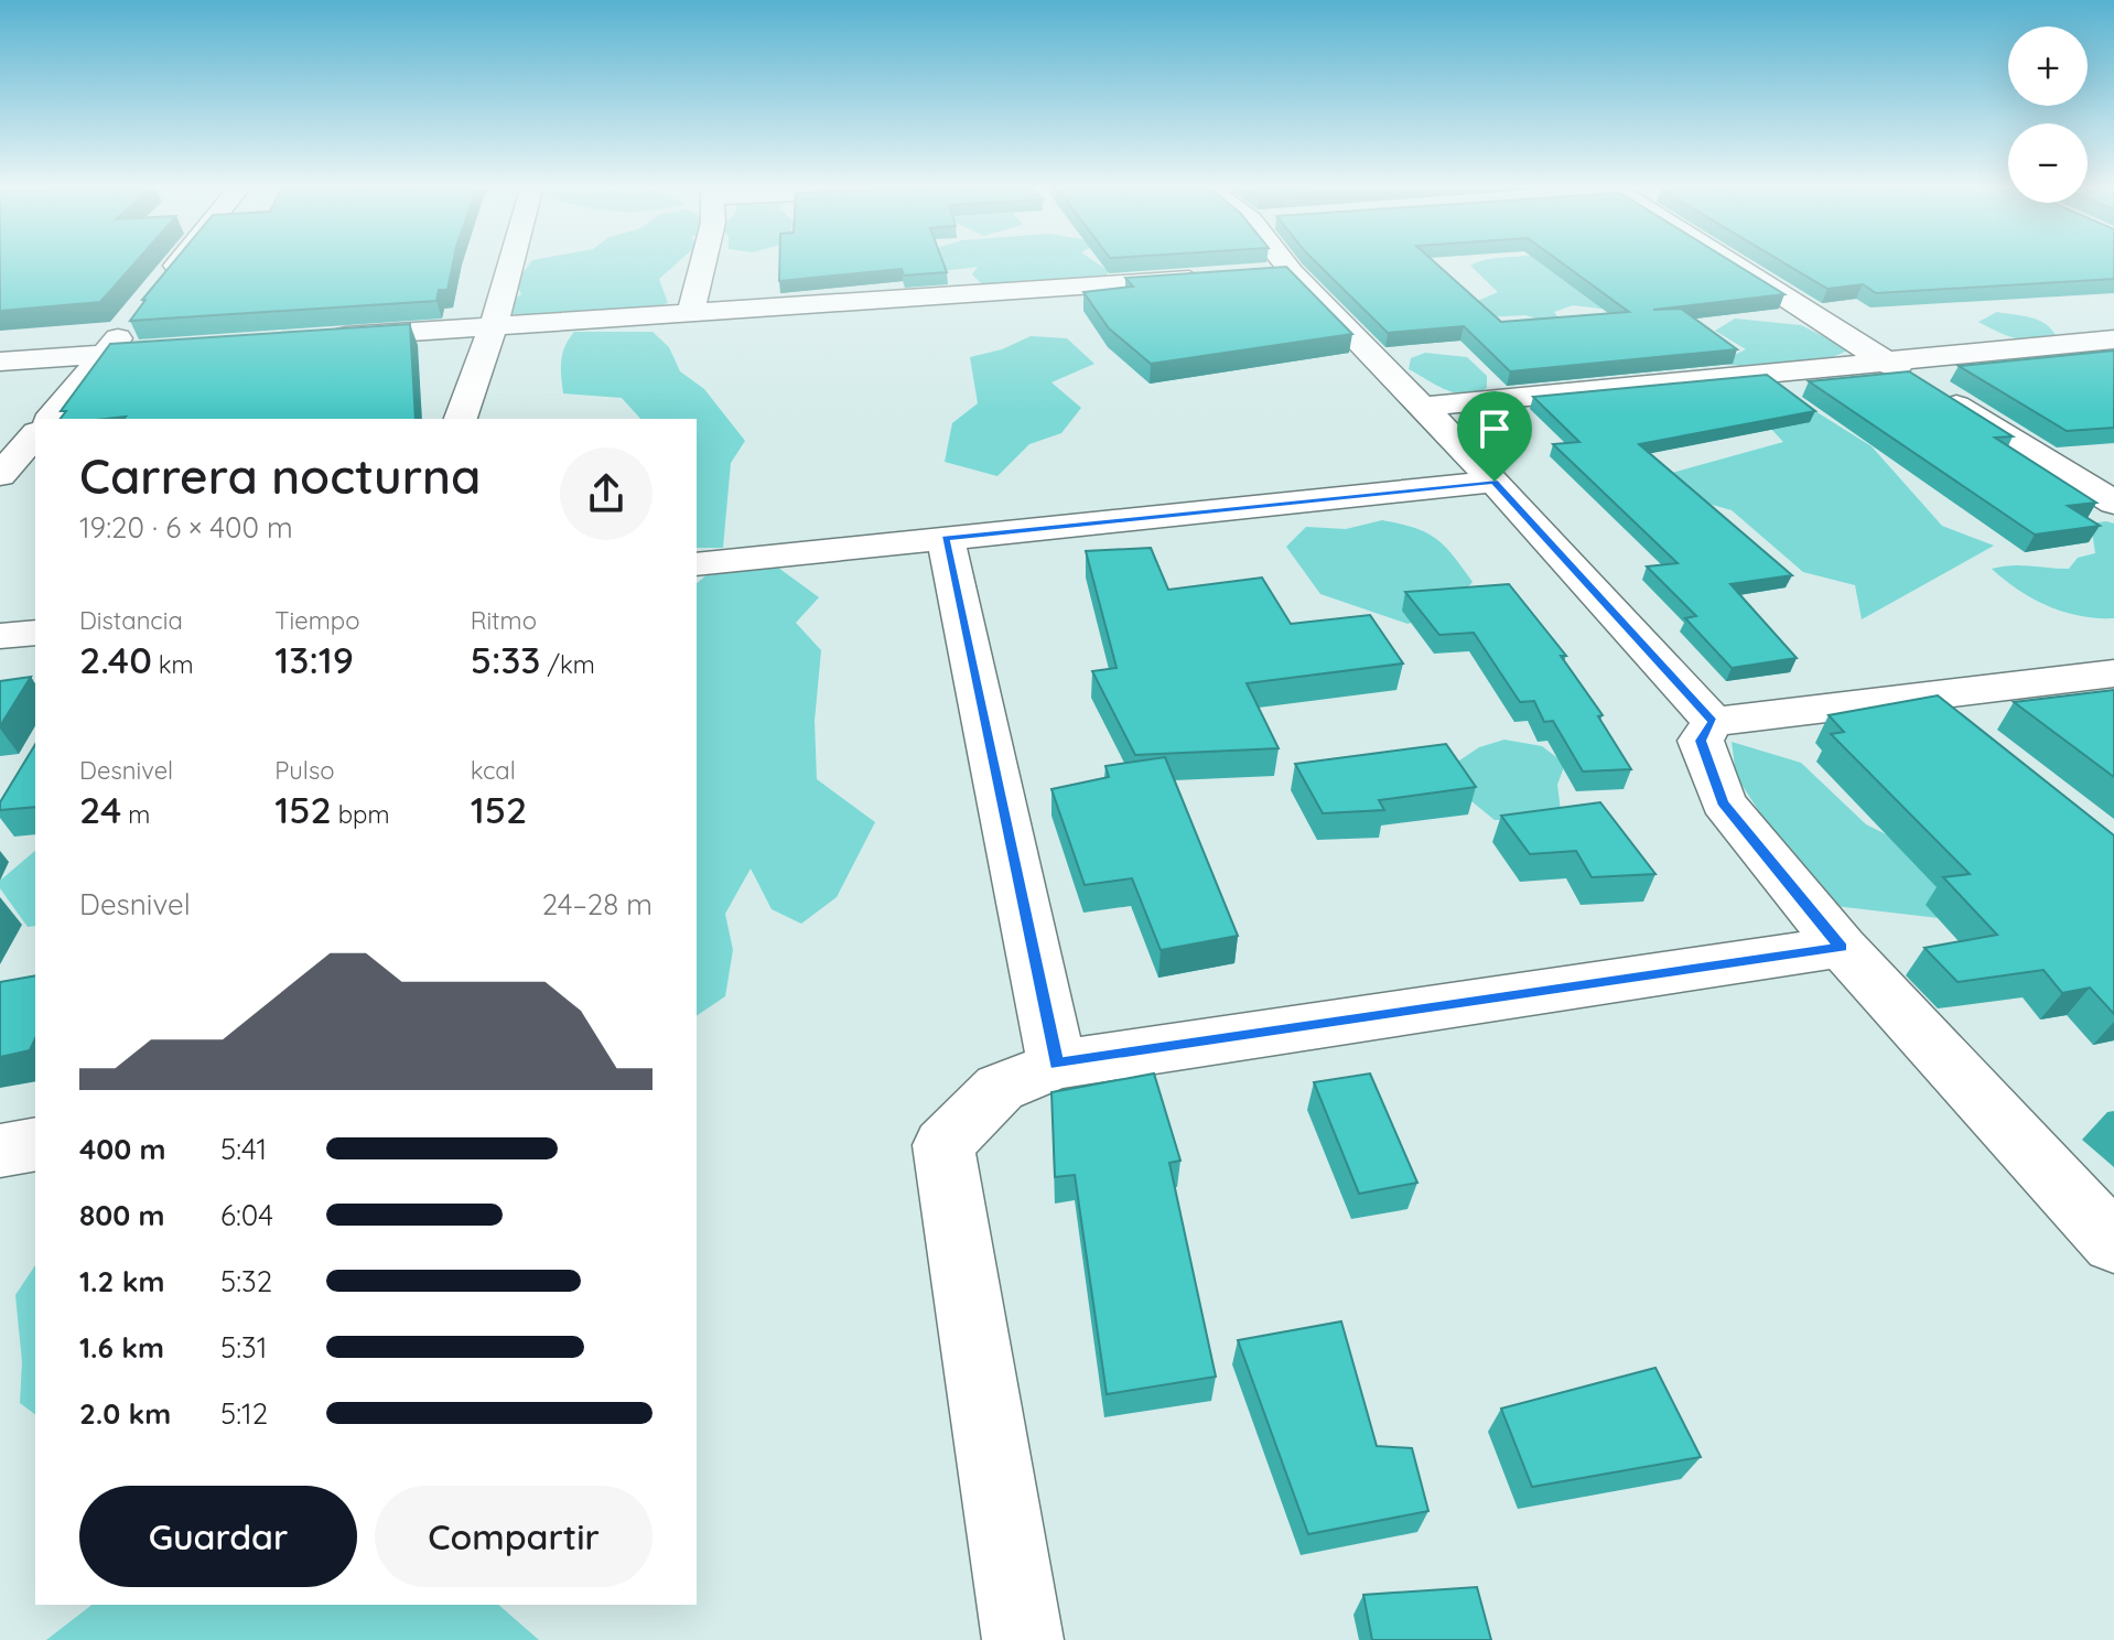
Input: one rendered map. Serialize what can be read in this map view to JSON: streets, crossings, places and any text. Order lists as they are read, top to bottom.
{
  "page": {
    "map_buttons": ["+", "−"],
    "heading": ["Carrera nocturna", "19:20 · 6 × 400 m"],
    "stats": [
      ["Distancia", "2.40 km"],
      ["Tiempo", "13:19"],
      ["Ritmo", "5:33 /km"],
      ["Desnivel", "24 m"],
      ["Pulso", "152 bpm"],
      ["kcal", "152"]
    ],
    "chart": ["Desnivel", "24–28 m"],
    "list": [
      {
        "name": "400 m",
        "note": "5:41"
      },
      {
        "name": "800 m",
        "note": "6:04"
      },
      {
        "name": "1.2 km",
        "note": "5:32"
      },
      {
        "name": "1.6 km",
        "note": "5:31"
      },
      {
        "name": "2.0 km",
        "note": "5:12"
      }
    ],
    "buttons": ["Guardar", "Compartir"]
  }
}
